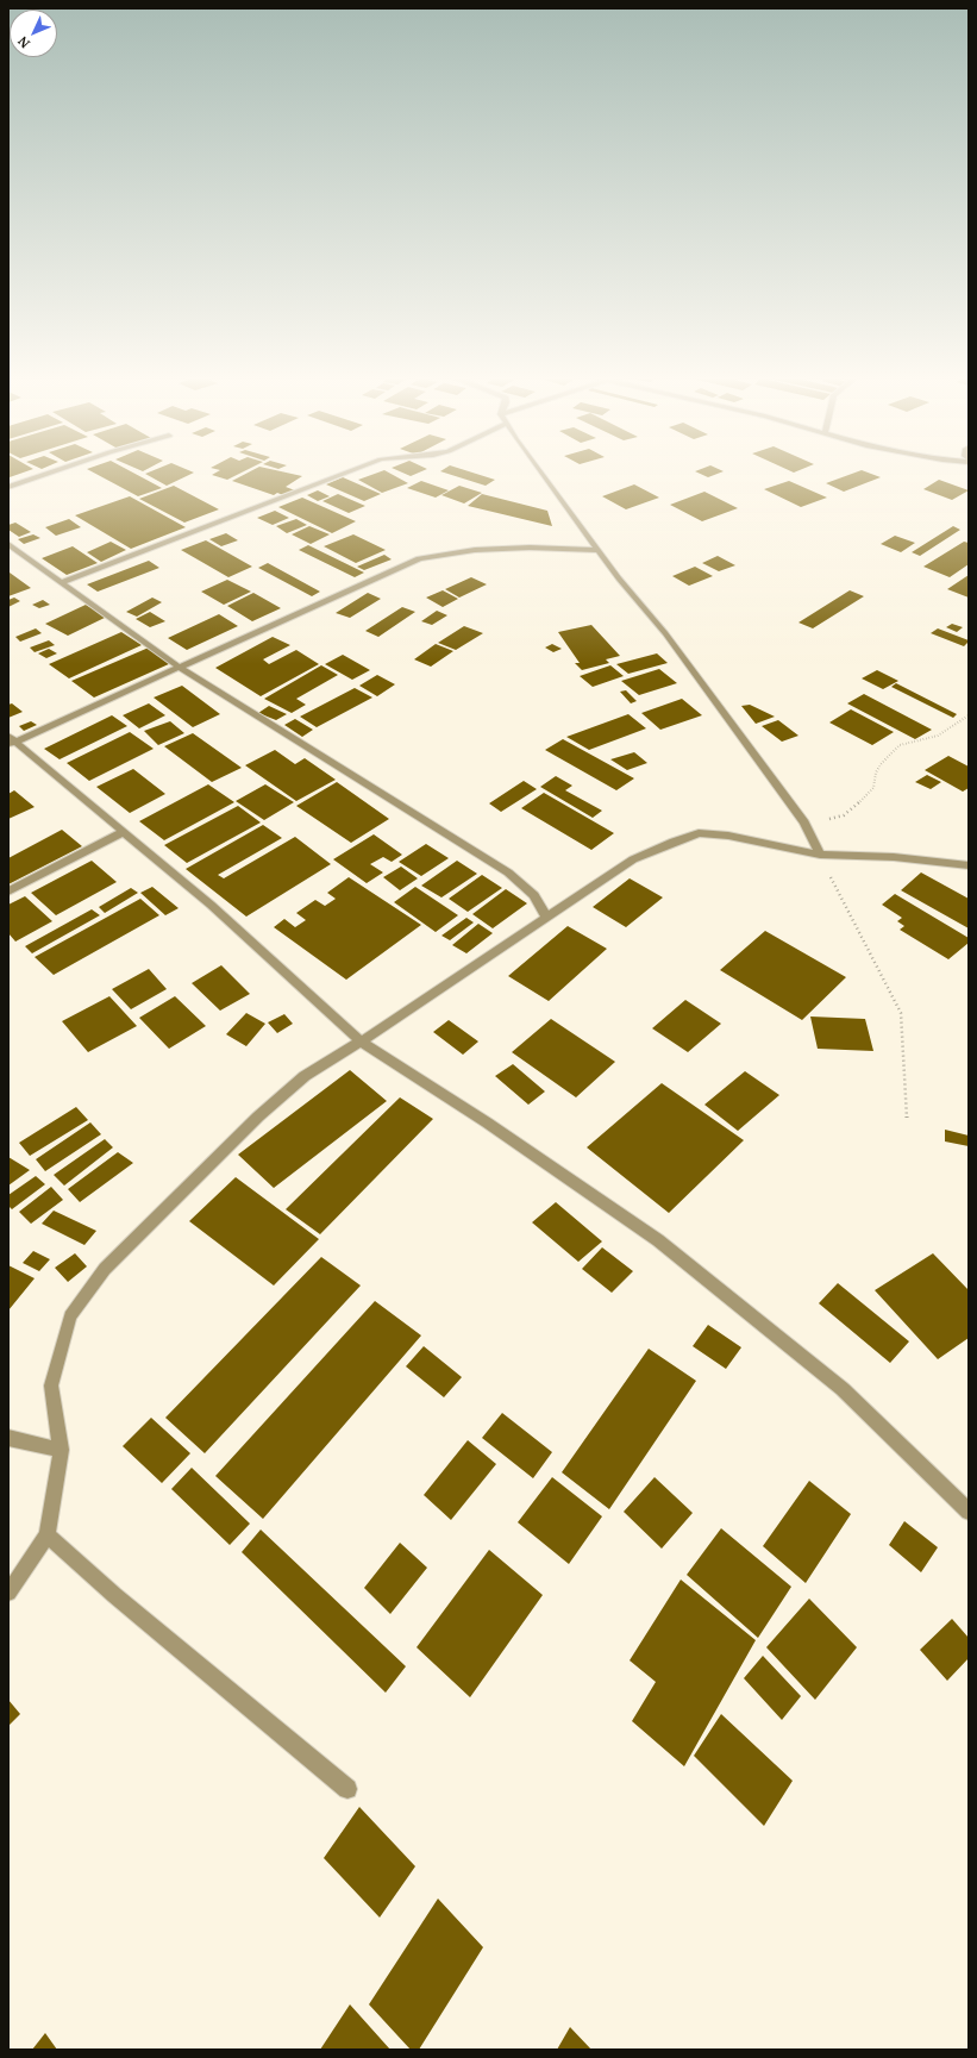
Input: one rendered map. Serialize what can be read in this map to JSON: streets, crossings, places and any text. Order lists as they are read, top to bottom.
{
  "north": "bottom left"
}
